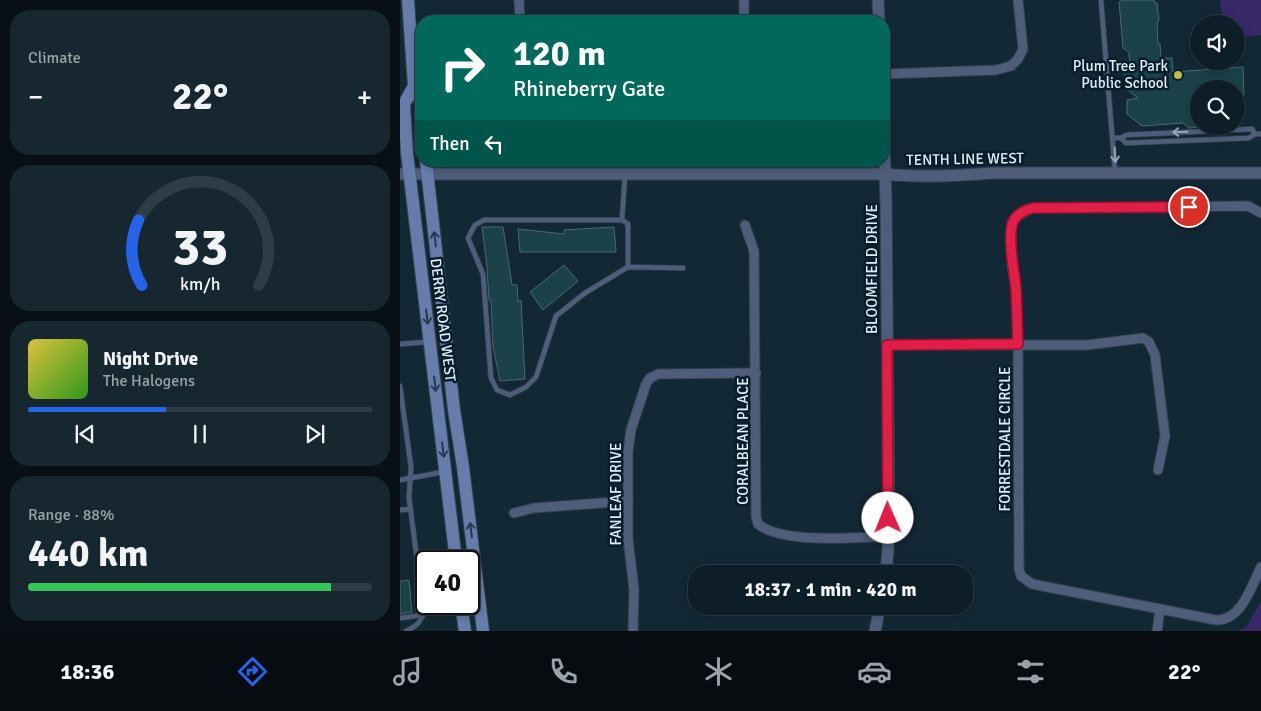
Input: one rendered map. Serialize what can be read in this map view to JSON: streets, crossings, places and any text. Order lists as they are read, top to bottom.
{
  "streets": {
    "main road": ["DERRY ROAD WEST"],
    "street": [
      "TENTH LINE WEST",
      "BLOOMFIELD DRIVE",
      "FORRESTDALE CIRCLE",
      "CORALBEAN PLACE",
      "FANLEAF DRIVE"
    ]
  },
  "crossings": [
    ["TENTH LINE WEST", "BLOOMFIELD DRIVE"],
    ["TENTH LINE WEST", "DERRY ROAD WEST"],
    ["BLOOMFIELD DRIVE", "CORALBEAN PLACE"],
    ["CORALBEAN PLACE", "FANLEAF DRIVE"]
  ],
  "places": ["Plum Tree Park Public School"],
  "page": {
    "tile": [
      "Climate",
      ["Range · 88%", "440 km"]
    ],
    "turn": ["120 m", "Rhineberry Gate"],
    "heat": ["−", "22°", "+"],
    "then": "Then",
    "song": ["Night Drive", "The Halogens"],
    "limit": "40",
    "trip": "18:37 · 1 min · 420 m",
    "tabs": ["18:36", "22°"],
    "gauge": ["33", "km/h"]
  }
}
